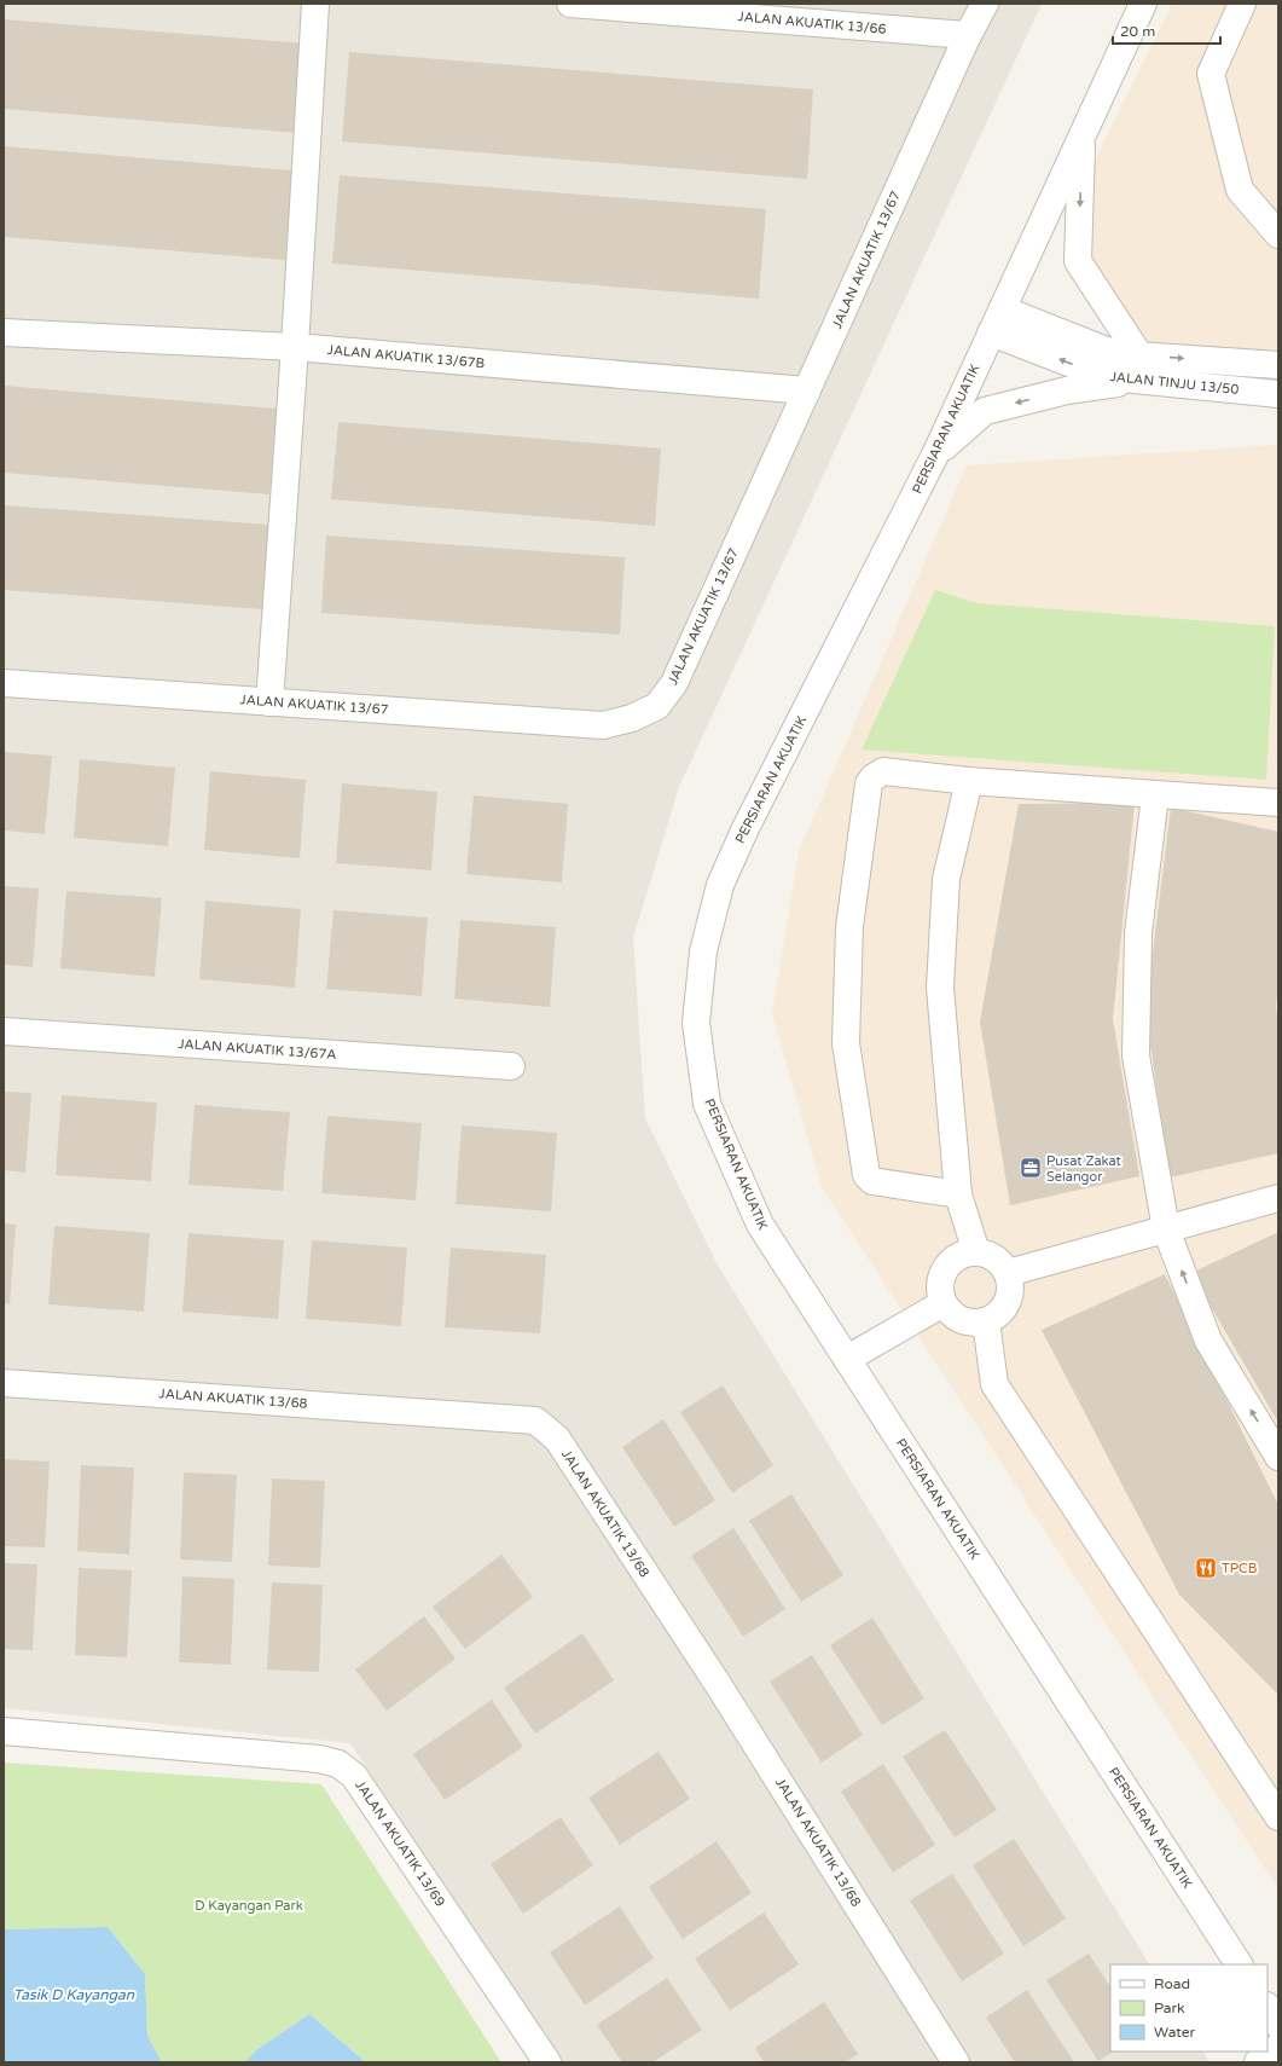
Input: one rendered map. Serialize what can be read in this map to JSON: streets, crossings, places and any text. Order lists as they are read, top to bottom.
{
  "streets": {
    "street": [
      "JALAN AKUATIK 13/66",
      "JALAN AKUATIK 13/67",
      "JALAN AKUATIK 13/67B",
      "JALAN TINJU 13/50",
      "PERSIARAN AKUATIK",
      "JALAN AKUATIK 13/67A",
      "JALAN AKUATIK 13/68",
      "JALAN AKUATIK 13/69"
    ]
  },
  "crossings": [
    ["JALAN AKUATIK 13/66", "JALAN AKUATIK 13/67"],
    ["JALAN AKUATIK 13/67", "JALAN AKUATIK 13/67B"],
    ["JALAN TINJU 13/50", "PERSIARAN AKUATIK"]
  ],
  "water": ["Tasik D Kayangan"],
  "parks": ["D Kayangan Park"],
  "places": {
    "office": ["Pusat Zakat Selangor"],
    "restaurant": ["TPCB"]
  },
  "legend": ["Road", "Park", "Water"],
  "scale_bar": "20 m"
}
